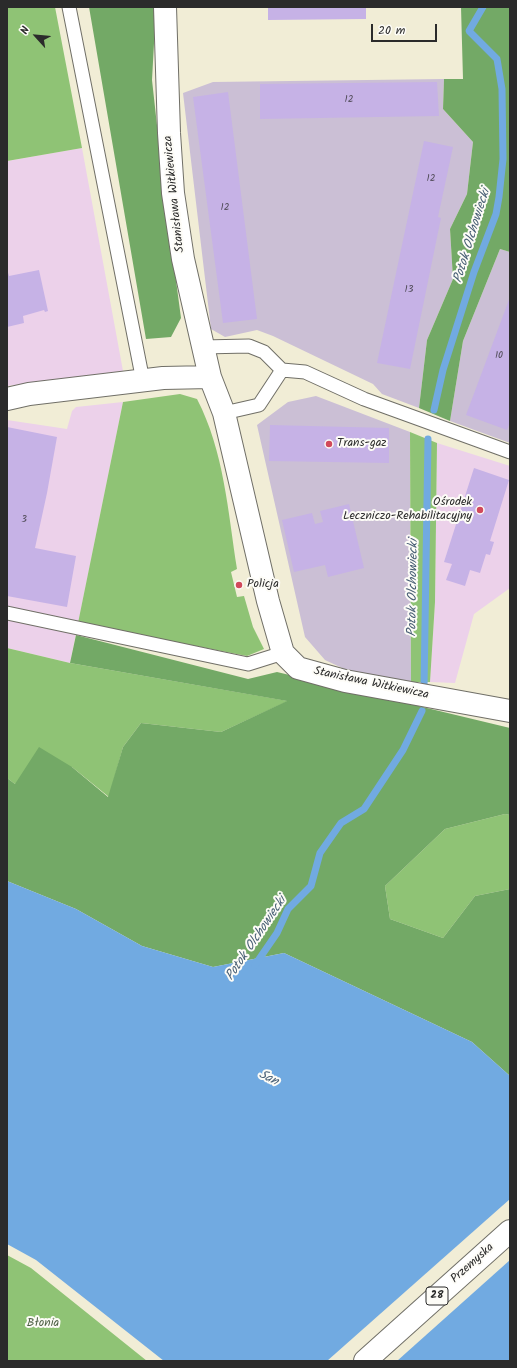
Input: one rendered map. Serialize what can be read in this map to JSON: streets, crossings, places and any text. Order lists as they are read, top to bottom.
{
  "streets": {
    "street": ["Stanisława Witkiewicza", "Przemyska", "28"]
  },
  "water": ["Potok Olchowiecki", "San"],
  "parks": ["Błonia"],
  "places": ["Trans-gaz", "Ośrodek Leczniczo-Rehabilitacyjny", "Policja"],
  "house_numbers": [
    "12",
    "12",
    "12",
    "13",
    "10",
    "3"
  ],
  "scale_bar": "20 m",
  "north": "top left"
}
